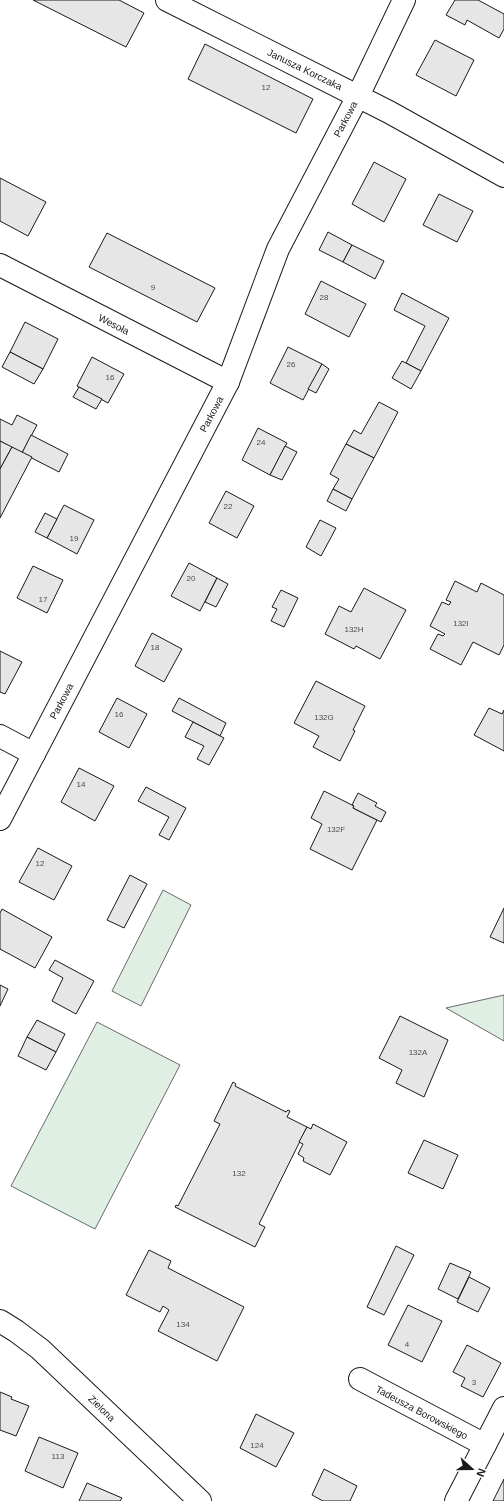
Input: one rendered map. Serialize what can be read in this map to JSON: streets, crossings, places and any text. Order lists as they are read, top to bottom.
{
  "streets": {
    "street": [
      "Janusza Korczaka",
      "Parkowa",
      "Wesoła",
      "Zielona",
      "Tadeusza Borowskiego"
    ]
  },
  "crossings": [
    ["Janusza Korczaka", "Parkowa"],
    ["Parkowa", "Wesoła"]
  ],
  "house_numbers": [
    "12",
    "9",
    "28",
    "26",
    "16",
    "24",
    "22",
    "19",
    "20",
    "17",
    "132I",
    "132H",
    "18",
    "16",
    "132G",
    "14",
    "132F",
    "12",
    "132A",
    "132",
    "134",
    "4",
    "3",
    "124",
    "113"
  ],
  "north": "right"
}
